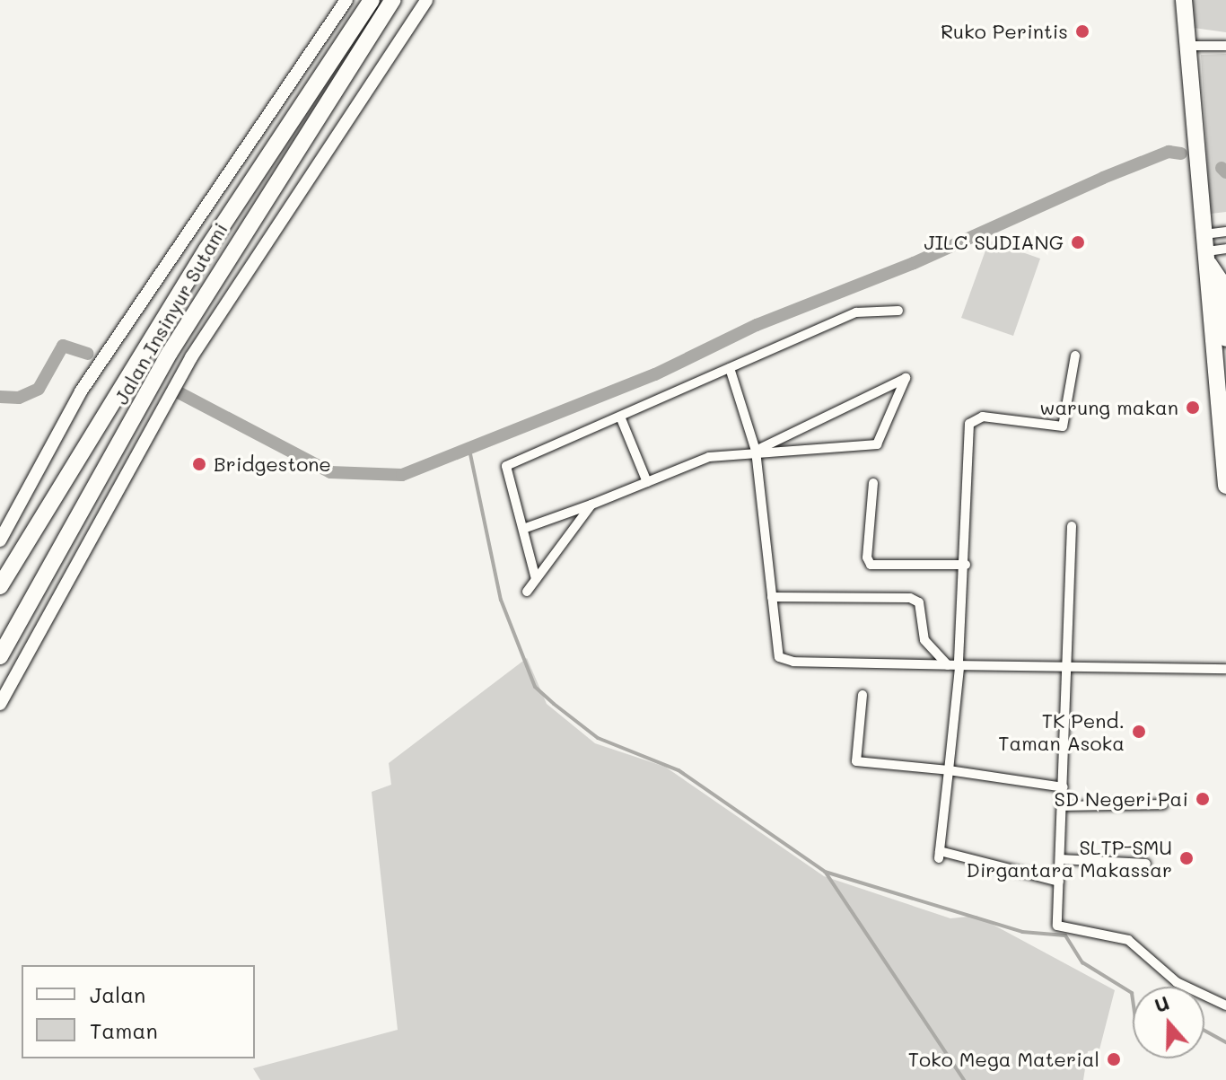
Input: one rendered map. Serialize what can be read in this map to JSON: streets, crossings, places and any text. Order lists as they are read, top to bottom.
{
  "streets": {
    "highway": ["Jalan Insinyur Sutami"]
  },
  "places": [
    "Ruko Perintis",
    "JILC SUDIANG",
    "warung makan",
    "Bridgestone",
    "TK Pend. Taman Asoka",
    "SD Negeri Pai",
    "SLTP-SMU Dirgantara Makassar",
    "Toko Mega Material"
  ],
  "legend": ["Jalan", "Taman"],
  "north": "top"
}
